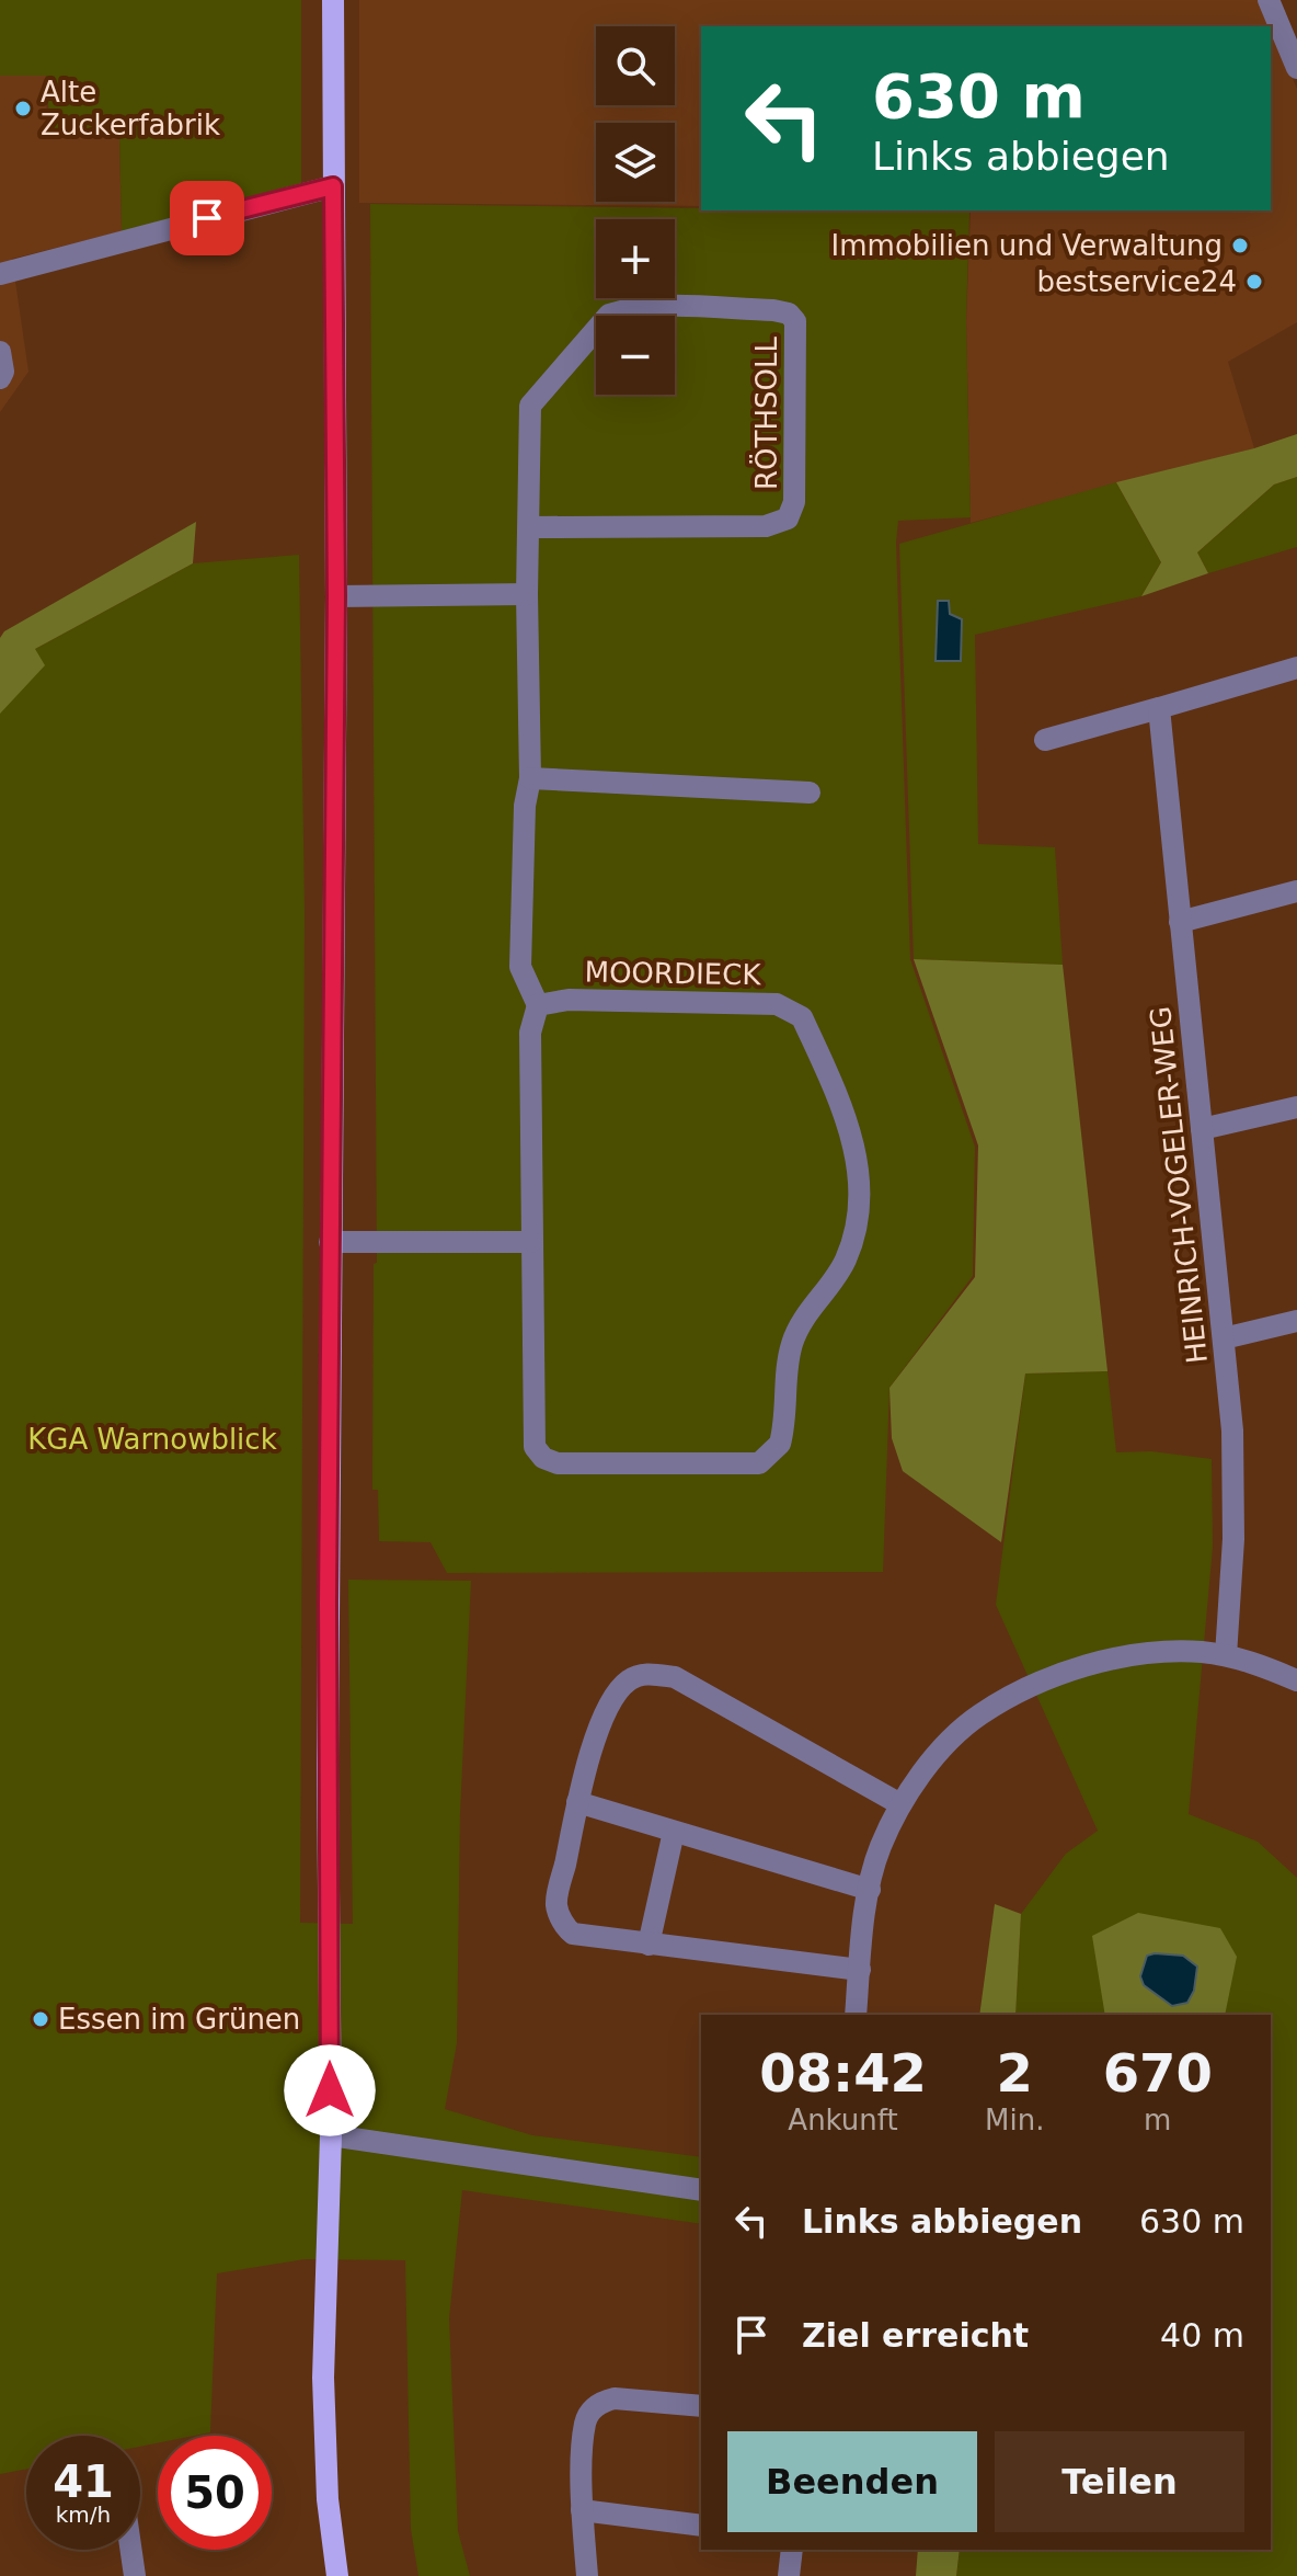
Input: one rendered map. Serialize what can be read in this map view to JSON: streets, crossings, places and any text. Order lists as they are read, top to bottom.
{
  "streets": {
    "street": ["RÖTHSOLL", "MOORDIECK", "HEINRICH-VOGELER-WEG"]
  },
  "crossings": [
    ["RÖTHSOLL", "MOORDIECK"]
  ],
  "parks": ["KGA Warnowblick"],
  "places": [
    "Alte Zuckerfabrik",
    "Immobilien und Verwaltung",
    "bestservice24",
    "Essen im Grünen"
  ],
  "page": {
    "map_buttons": ["+", "−"],
    "turn": ["630 m", "Links abbiegen"],
    "eta": [
      "08:42",
      "Ankunft",
      "2",
      "Min.",
      "670",
      "m"
    ],
    "list": [
      {
        "name": "Links abbiegen",
        "value": "630 m"
      },
      {
        "name": "Ziel erreicht",
        "value": "40 m"
      }
    ],
    "buttons": ["Beenden", "Teilen"],
    "speed": "41 km/h",
    "limit": "50"
  }
}
